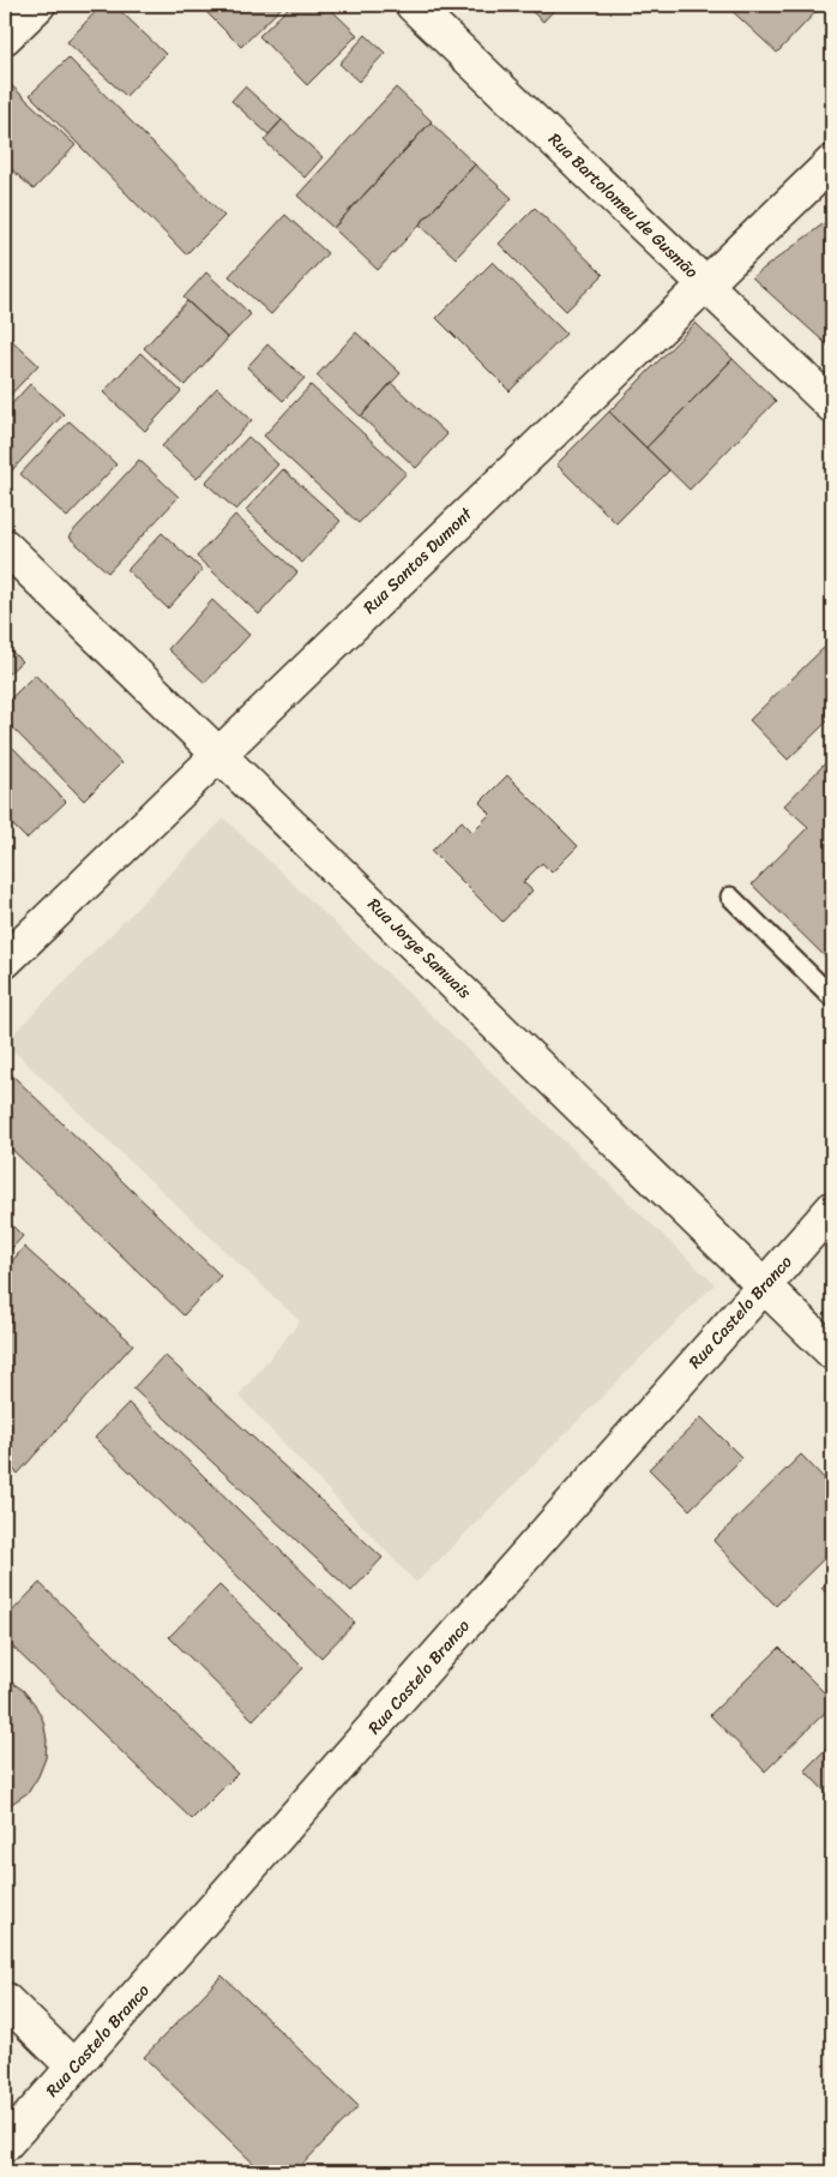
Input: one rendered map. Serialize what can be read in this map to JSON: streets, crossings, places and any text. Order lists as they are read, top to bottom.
{
  "streets": {
    "street": [
      "Rua Bartolomeu de Gusmão",
      "Rua Santos Dumont",
      "Rua Jorge Sanwais",
      "Rua Castelo Branco"
    ]
  },
  "crossings": [
    ["Rua Bartolomeu de Gusmão", "Rua Santos Dumont"],
    ["Rua Santos Dumont", "Rua Jorge Sanwais"],
    ["Rua Jorge Sanwais", "Rua Castelo Branco"]
  ]
}
